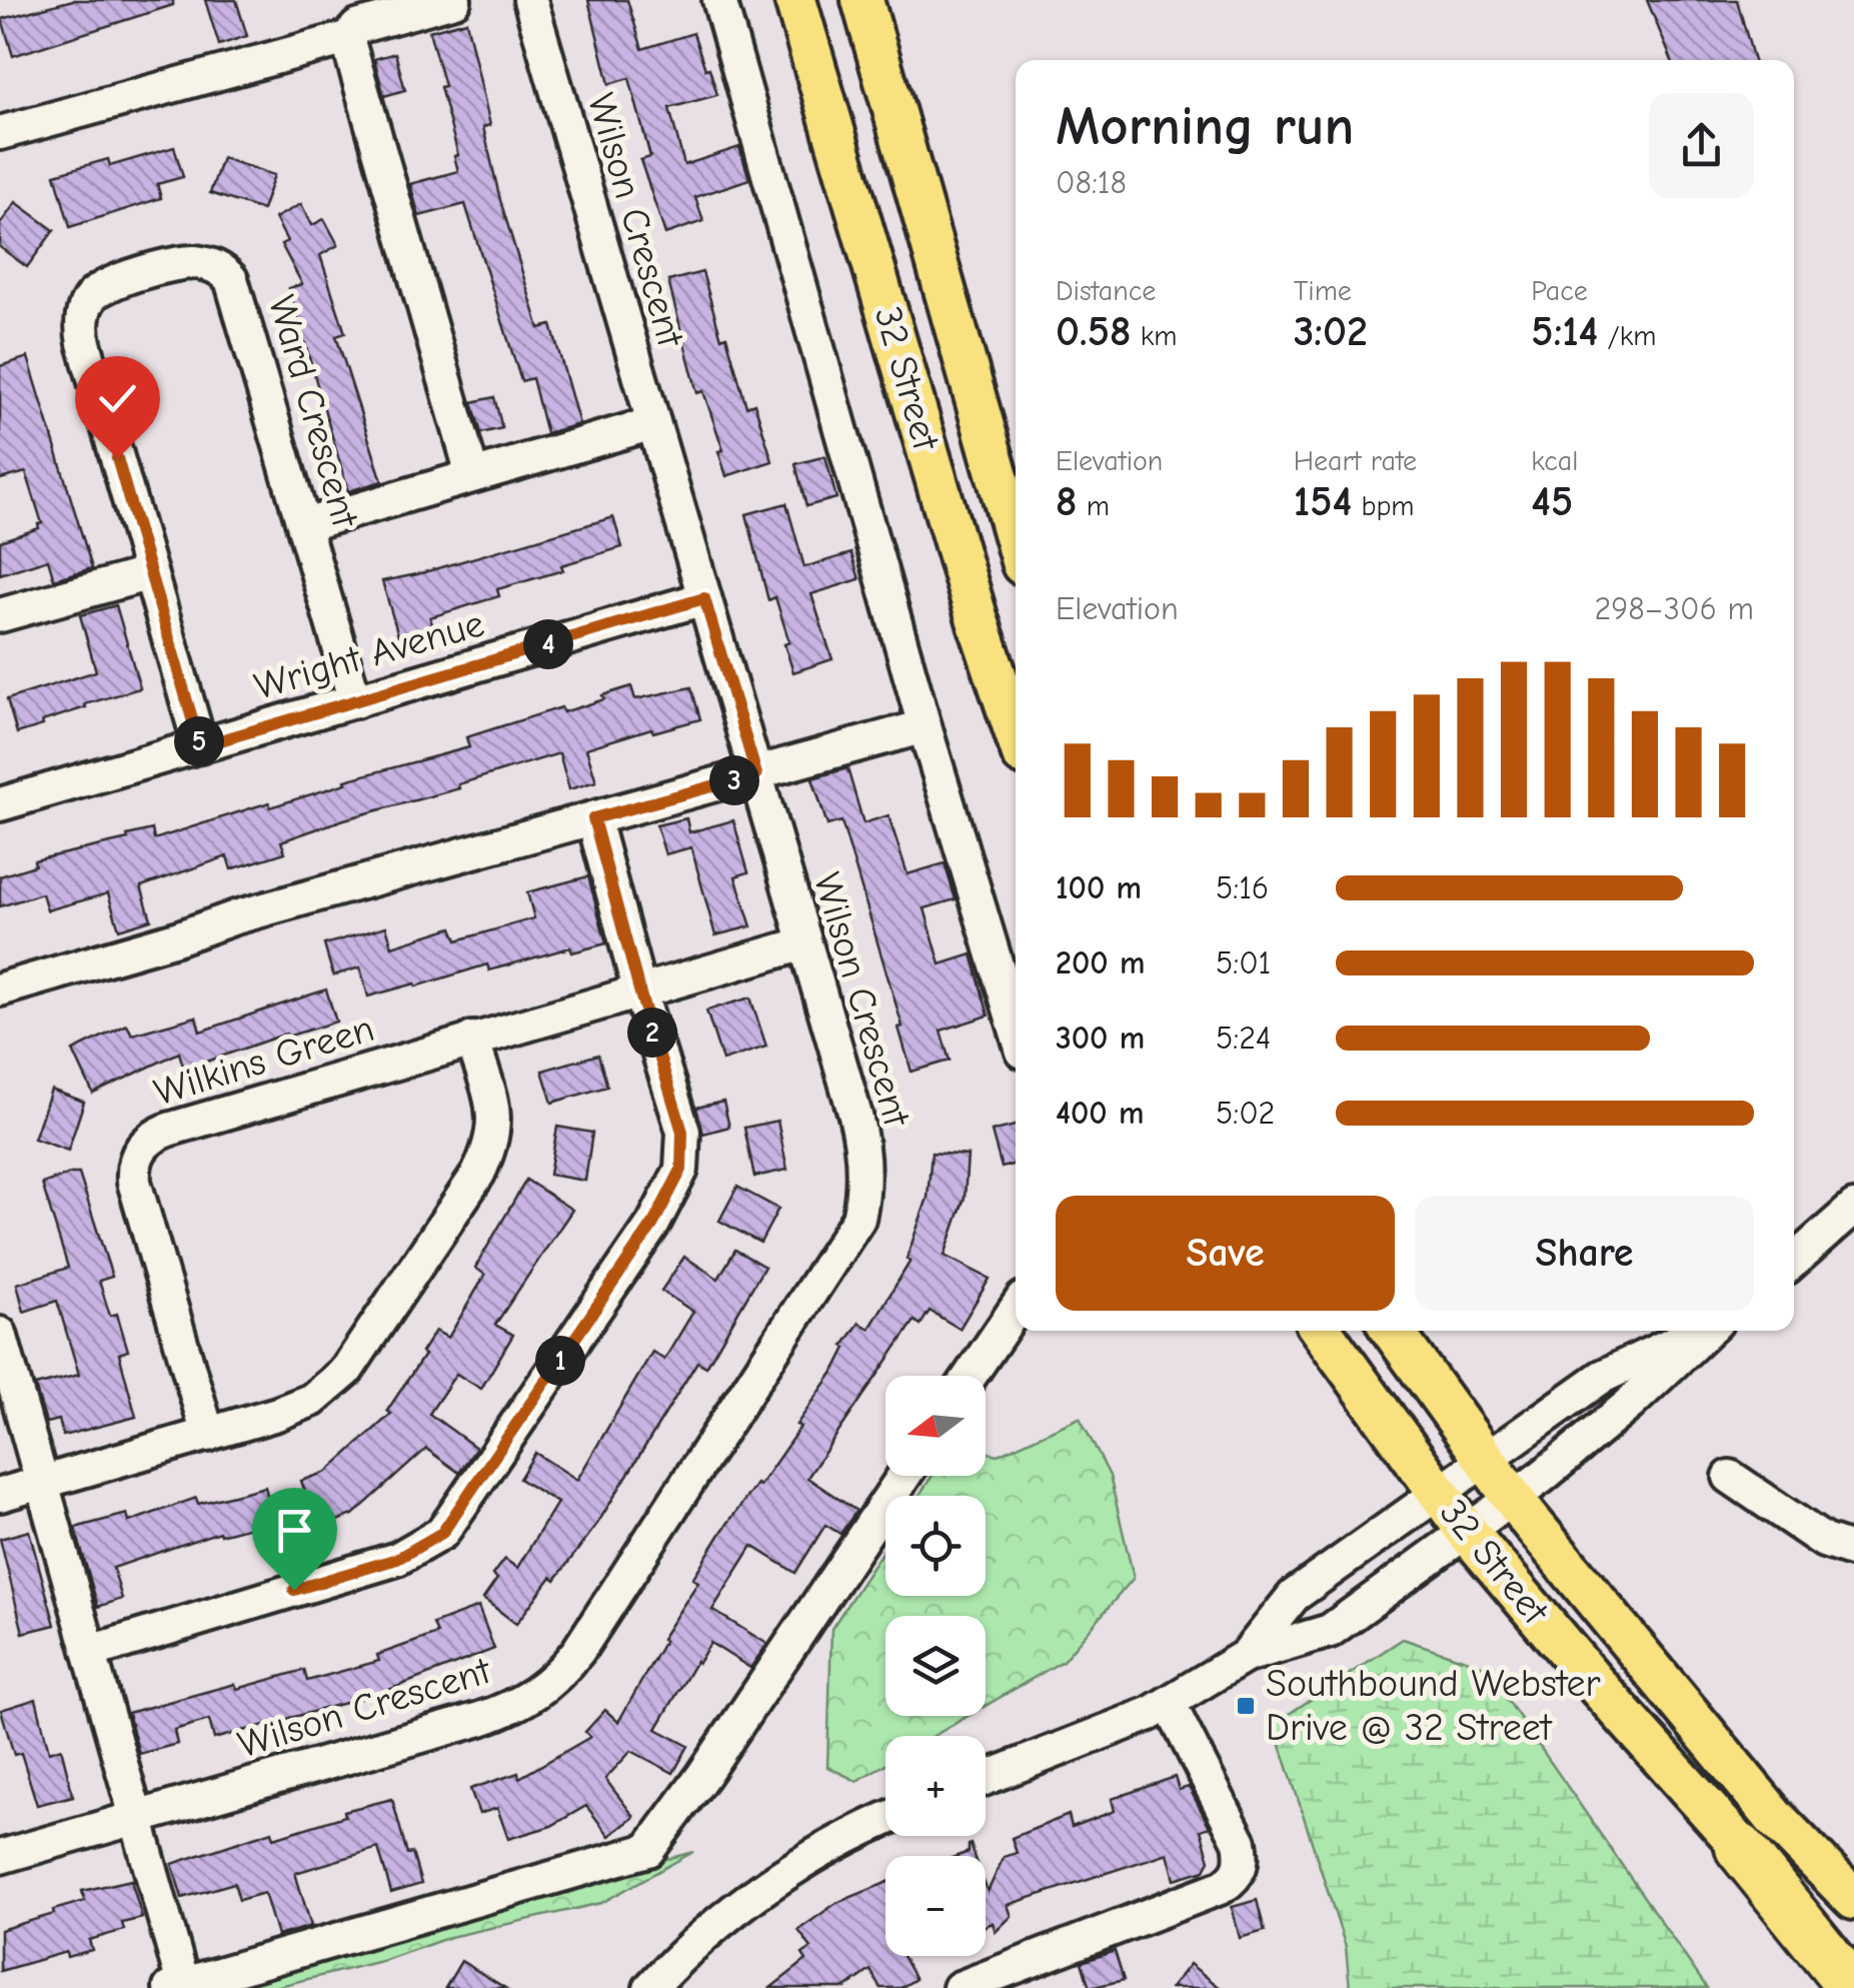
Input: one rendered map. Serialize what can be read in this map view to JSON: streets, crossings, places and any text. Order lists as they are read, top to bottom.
{
  "streets": {
    "main road": ["32 Street"],
    "street": [
      "Wilson Crescent",
      "Ward Crescent",
      "Wright Avenue",
      "Wilkins Green"
    ]
  },
  "crossings": [
    ["Wilson Crescent", "Wright Avenue"],
    ["Wilson Crescent", "Wilkins Green"],
    ["Ward Crescent", "Wright Avenue"]
  ],
  "places": {
    "transit": ["Southbound Webster Drive @ 32 Street"]
  },
  "north": "left",
  "page": {
    "heading": ["Morning run", "08:18"],
    "stats": [
      ["Distance", "0.58 km"],
      ["Time", "3:02"],
      ["Pace", "5:14 /km"],
      ["Elevation", "8 m"],
      ["Heart rate", "154 bpm"],
      ["kcal", "45"]
    ],
    "chart": ["Elevation", "298–306 m"],
    "pins": [
      "4",
      "5",
      "3",
      "2",
      "1"
    ],
    "list": [
      {
        "name": "100 m",
        "note": "5:16"
      },
      {
        "name": "200 m",
        "note": "5:01"
      },
      {
        "name": "300 m",
        "note": "5:24"
      },
      {
        "name": "400 m",
        "note": "5:02"
      }
    ],
    "buttons": ["Save", "Share"],
    "map_buttons": ["+", "−"]
  }
}
